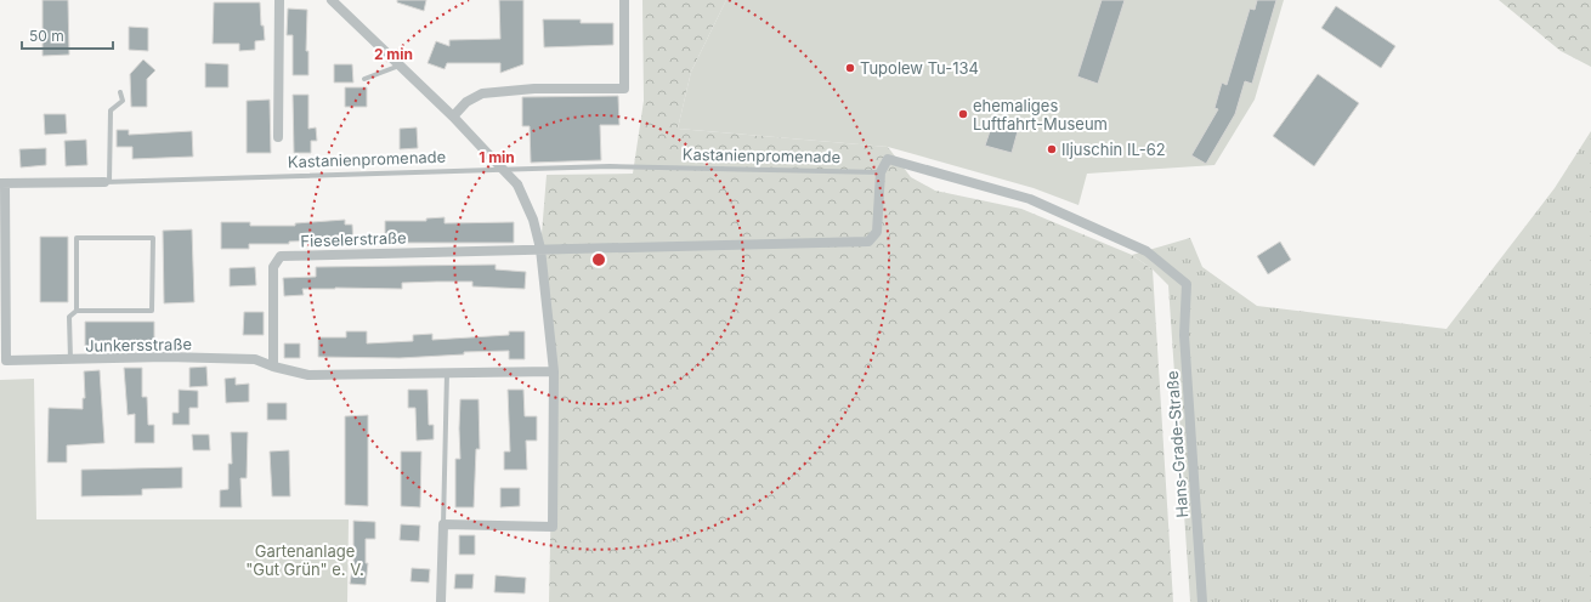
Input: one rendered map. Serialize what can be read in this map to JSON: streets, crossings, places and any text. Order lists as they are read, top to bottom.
{
  "streets": {
    "street": [
      "Kastanienpromenade",
      "Fieselerstraße",
      "Junkersstraße",
      "Hans-Grade-Straße"
    ]
  },
  "crossings": [
    ["Kastanienpromenade", "Junkersstraße"],
    ["Kastanienpromenade", "Hans-Grade-Straße"],
    ["Fieselerstraße", "Junkersstraße"]
  ],
  "parks": ["Gartenanlage \"Gut Grün\" e. V."],
  "places": ["Tupolew Tu-134", "ehemaliges Luftfahrt-Museum", "Iljuschin IL-62"],
  "scale_bar": "50 m",
  "rings": ["2 min", "1 min"]
}
